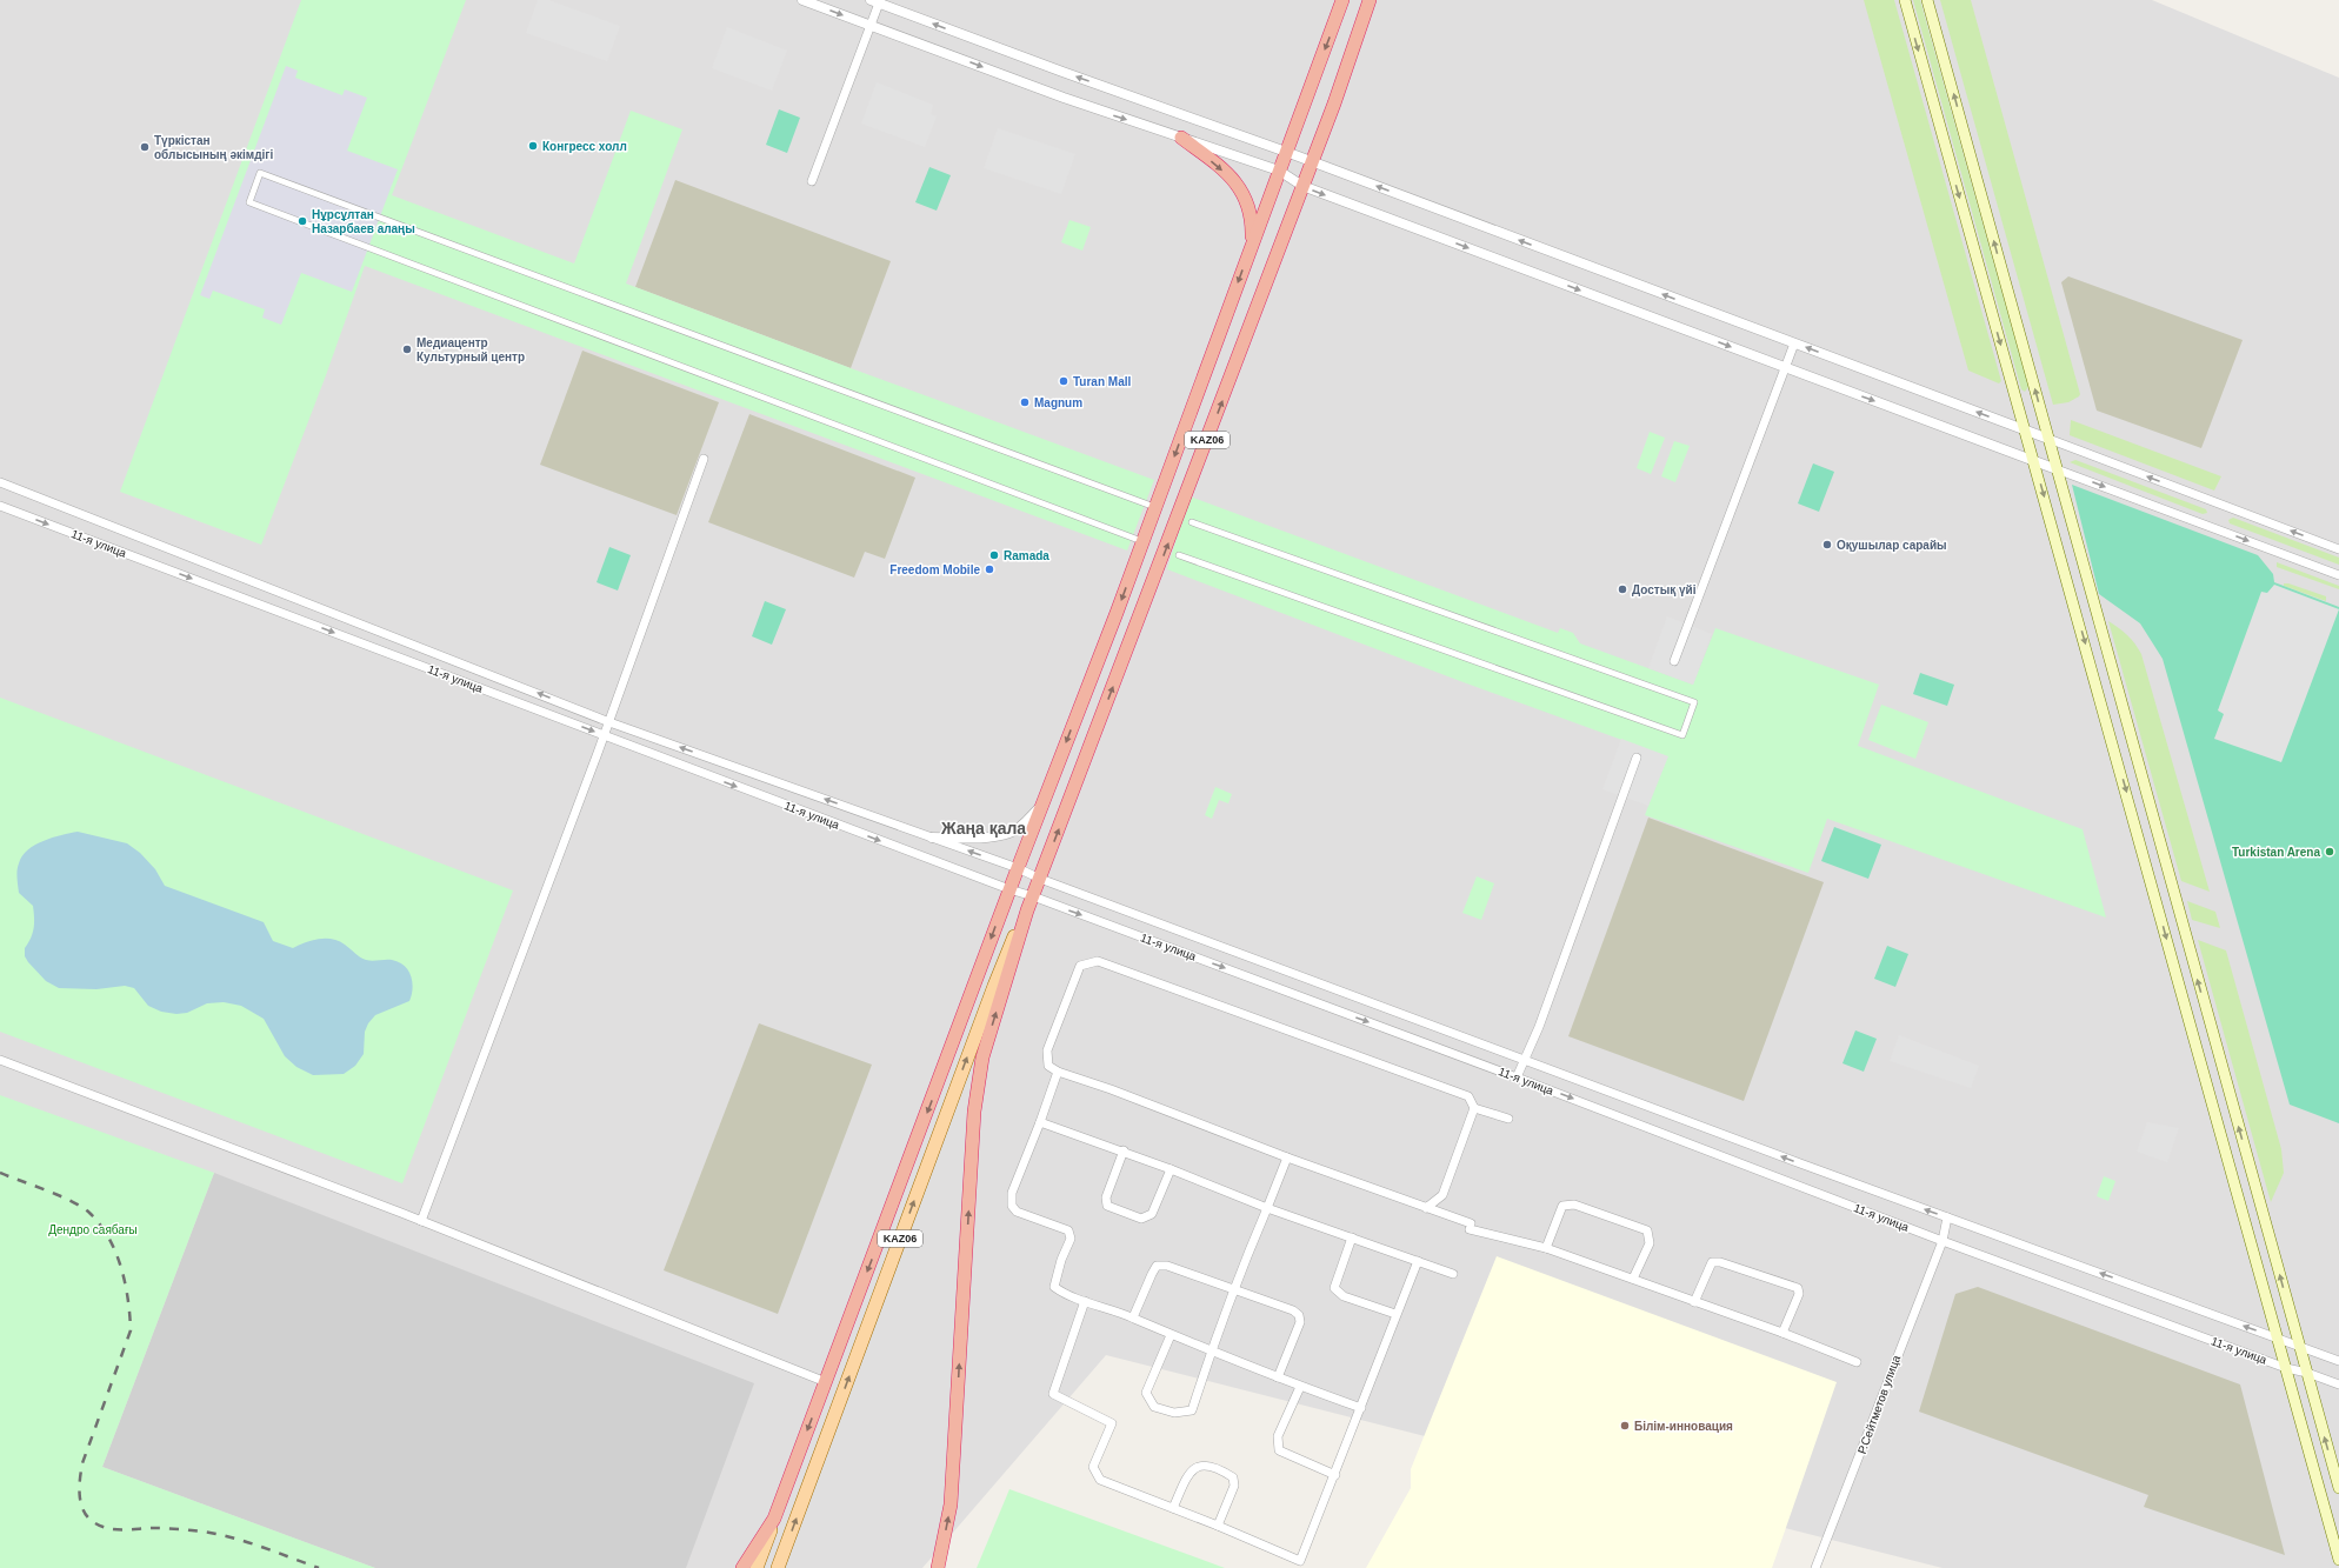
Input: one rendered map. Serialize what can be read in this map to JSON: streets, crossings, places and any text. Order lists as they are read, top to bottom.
{
  "streets": {
    "highway": ["KАZ06"],
    "street": ["11-я улица", "Р.Сейтметов улица"]
  },
  "crossings": [
    ["KАZ06", "11-я улица"],
    ["11-я улица", "Р.Сейтметов улица"]
  ],
  "districts": ["Жаңа қала"],
  "parks": ["Дендро саябағы"],
  "places": [
    "Конгресс холл",
    "Түркістан облысының әкімдігі",
    "Нұрсұлтан Назарбаев алаңы",
    "Медиацентр Культурный центр",
    "Turan Mall",
    "Magnum",
    "Оқушылар сарайы",
    "Ramada",
    "Freedom Mobile",
    "Достық үйі",
    "Turkistan Arena",
    "Білім-инновация"
  ]
}
